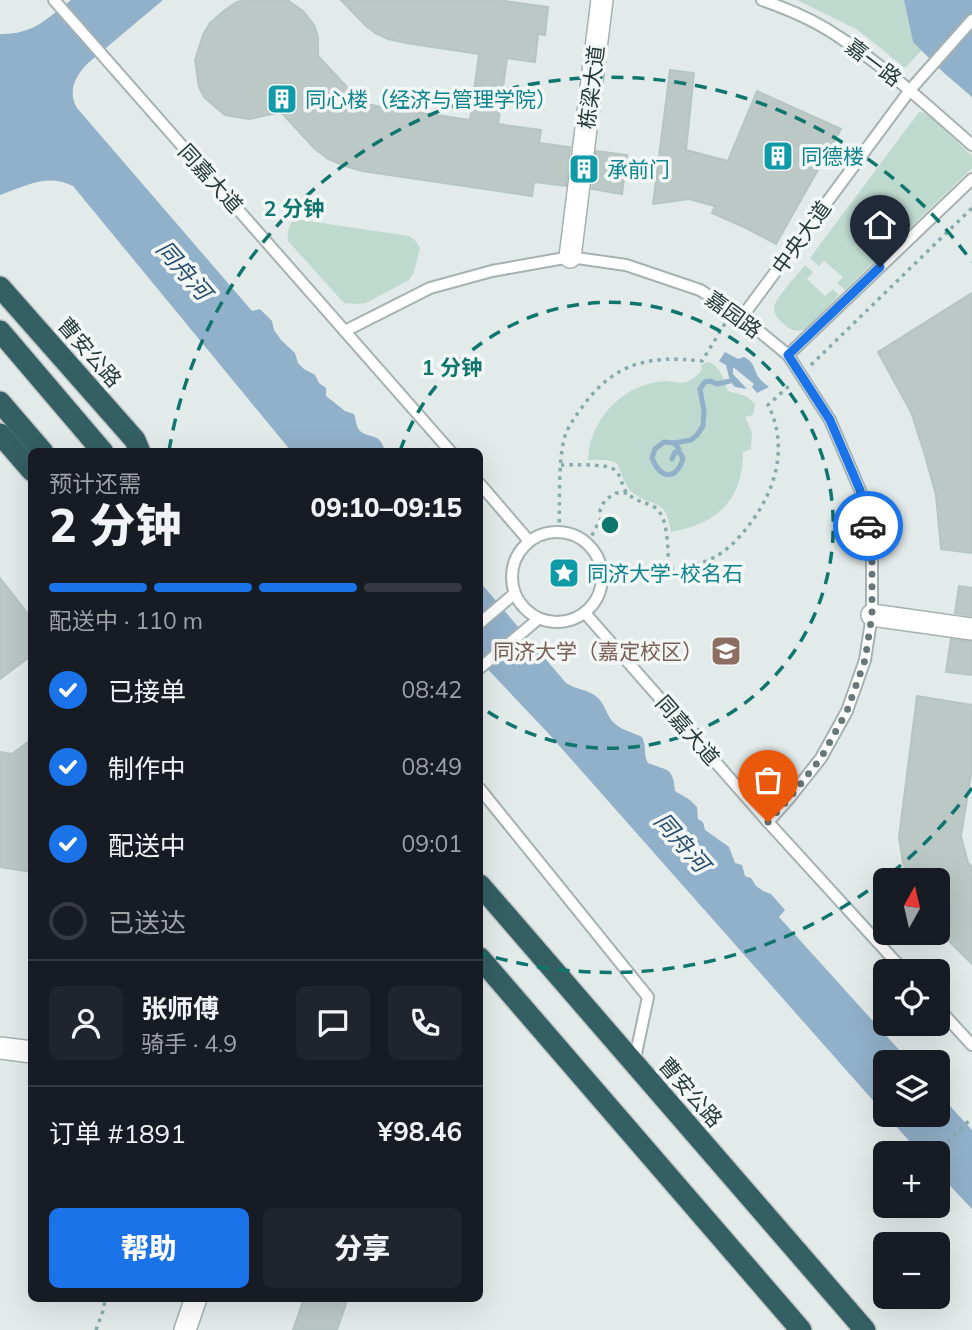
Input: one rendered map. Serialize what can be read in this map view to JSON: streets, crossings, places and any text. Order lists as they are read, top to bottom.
{
  "streets": {
    "highway": ["曹安公路"],
    "street": ["栋梁大道"],
    "lane": [
      "嘉一路",
      "同嘉大道",
      "中央大道",
      "嘉园路"
    ]
  },
  "crossings": [
    ["嘉一路", "中央大道"],
    ["栋梁大道", "嘉园路"],
    ["同嘉大道", "嘉园路"],
    ["中央大道", "嘉园路"]
  ],
  "water": ["同舟河"],
  "places": {
    "building": ["同心楼（经济与管理学院）", "同德楼", "承前门"],
    "place": ["同济大学-校名石"],
    "school or university": ["同济大学（嘉定校区）"]
  },
  "north": "top",
  "page": {
    "heading": ["2 分钟", "预计还需", "09:10–09:15"],
    "panel": [
      "张师傅",
      "骑手 · 4.9",
      "订单 #1891",
      "¥98.46"
    ],
    "bar": "配送中 · 110 m",
    "list": [
      ["已接单", "08:42"],
      ["制作中", "08:49"],
      ["配送中", "09:01"],
      "已送达"
    ],
    "map_buttons": ["+", "−"],
    "buttons": ["帮助", "分享"]
  },
  "rings": ["2 分钟", "1 分钟"]
}
